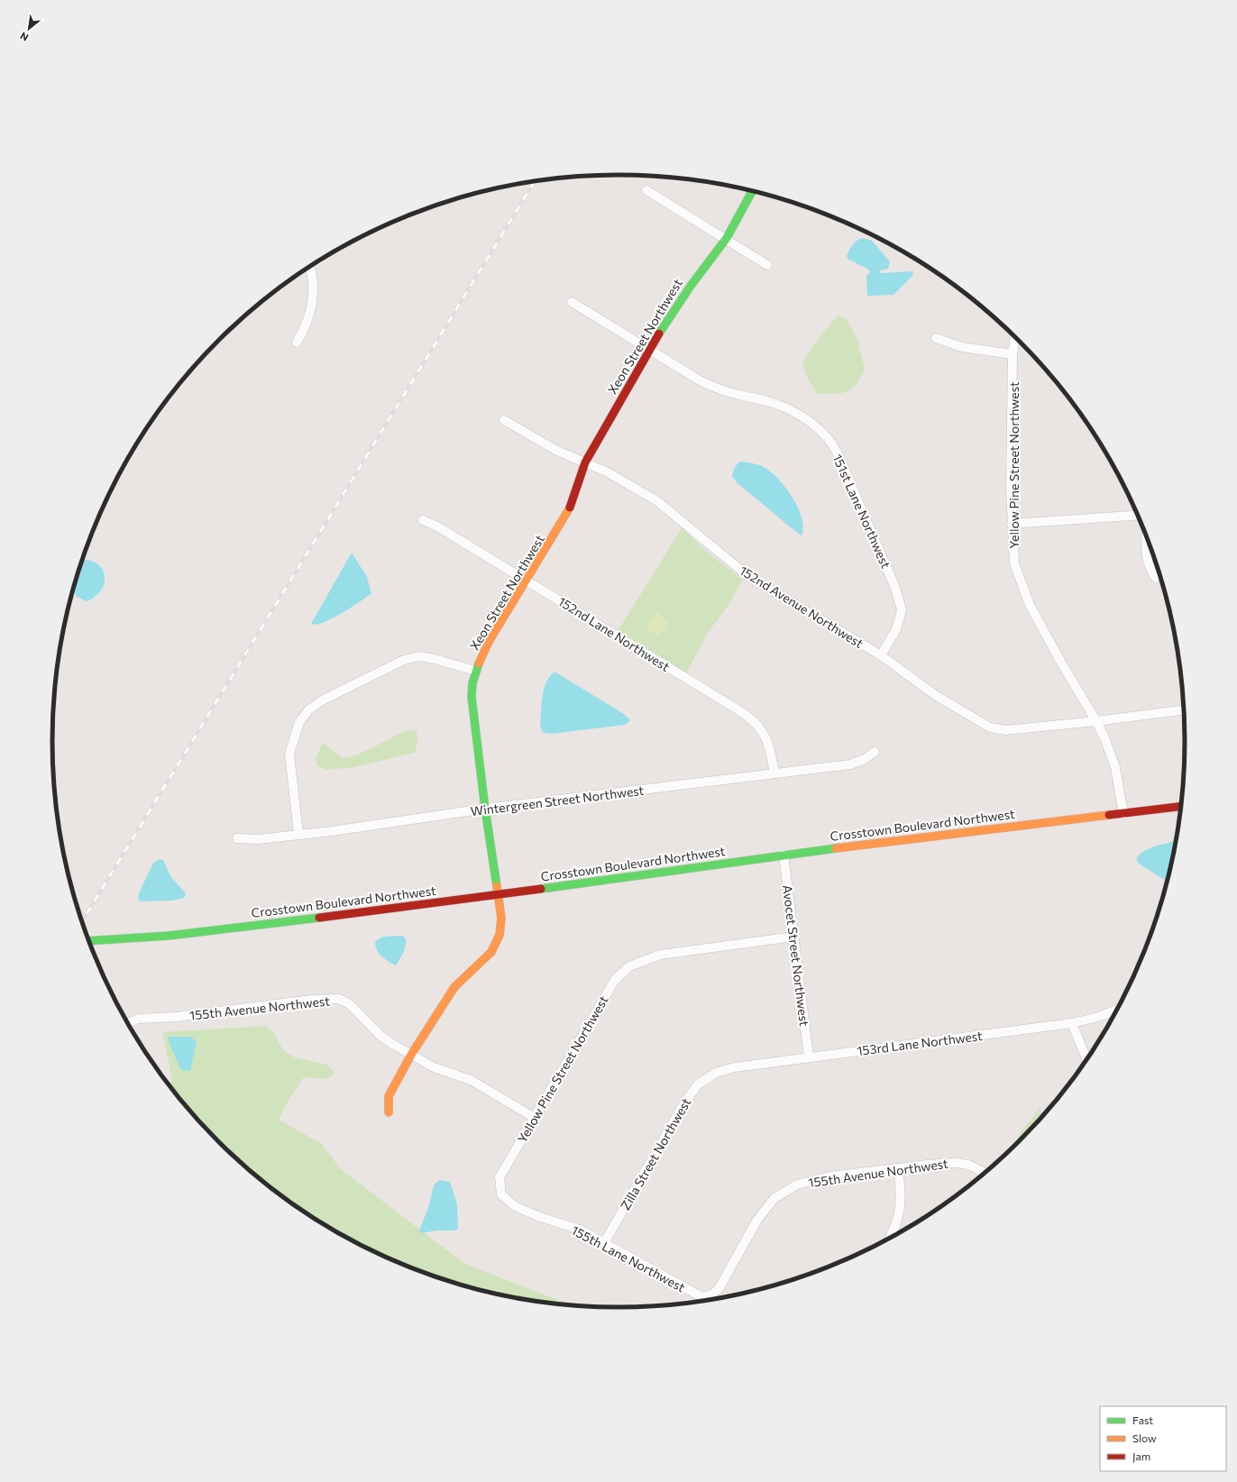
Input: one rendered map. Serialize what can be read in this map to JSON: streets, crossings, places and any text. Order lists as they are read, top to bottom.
{
  "streets": {
    "street": [
      "Xeon Street Northwest",
      "Yellow Pine Street Northwest",
      "151st Lane Northwest",
      "152nd Avenue Northwest",
      "152nd Lane Northwest",
      "Wintergreen Street Northwest",
      "Crosstown Boulevard Northwest",
      "Avocet Street Northwest",
      "155th Avenue Northwest",
      "153rd Lane Northwest",
      "Zilla Street Northwest",
      "155th Lane Northwest"
    ]
  },
  "crossings": [
    ["Xeon Street Northwest", "151st Lane Northwest"],
    ["Xeon Street Northwest", "152nd Avenue Northwest"],
    ["Xeon Street Northwest", "152nd Lane Northwest"],
    ["Xeon Street Northwest", "Wintergreen Street Northwest"],
    ["Xeon Street Northwest", "Crosstown Boulevard Northwest"],
    ["Xeon Street Northwest", "155th Avenue Northwest"],
    ["Yellow Pine Street Northwest", "152nd Avenue Northwest"],
    ["Yellow Pine Street Northwest", "Crosstown Boulevard Northwest"],
    ["Yellow Pine Street Northwest", "Avocet Street Northwest"],
    ["Yellow Pine Street Northwest", "155th Avenue Northwest"],
    ["Yellow Pine Street Northwest", "155th Lane Northwest"],
    ["151st Lane Northwest", "152nd Avenue Northwest"],
    ["152nd Lane Northwest", "Wintergreen Street Northwest"],
    ["Crosstown Boulevard Northwest", "Avocet Street Northwest"],
    ["Avocet Street Northwest", "153rd Lane Northwest"],
    ["155th Avenue Northwest", "155th Lane Northwest"],
    ["153rd Lane Northwest", "Zilla Street Northwest"],
    ["Zilla Street Northwest", "155th Lane Northwest"]
  ],
  "legend": ["Fast", "Slow", "Jam"],
  "north": "bottom left"
}
